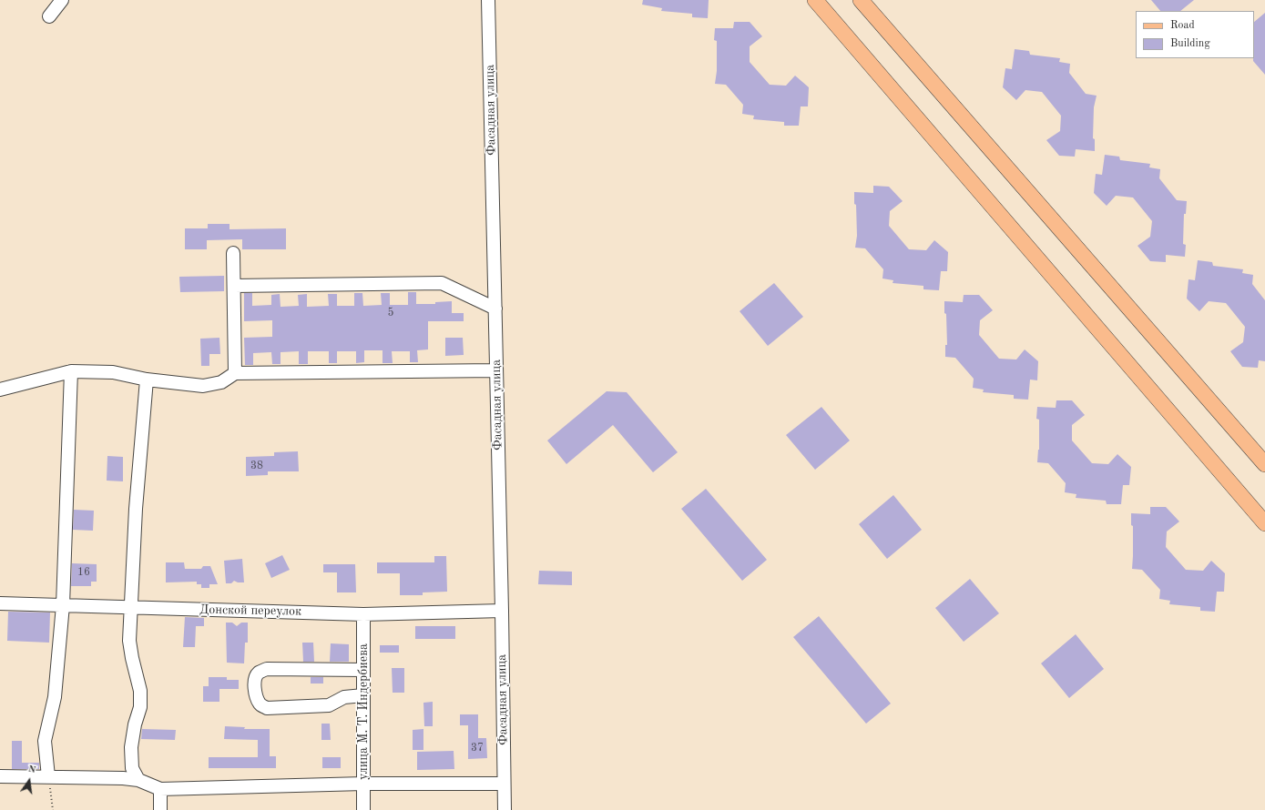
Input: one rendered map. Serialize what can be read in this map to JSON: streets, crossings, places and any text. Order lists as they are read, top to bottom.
{
  "streets": {
    "street": ["Фасадная улица", "Донской переулок", "улица М. Т. Индербиева"]
  },
  "crossings": [
    ["Фасадная улица", "Донской переулок"],
    ["Донской переулок", "улица М. Т. Индербиева"]
  ],
  "house_numbers": [
    "5",
    "38",
    "16",
    "37"
  ],
  "legend": ["Road", "Building"],
  "north": "top"
}
